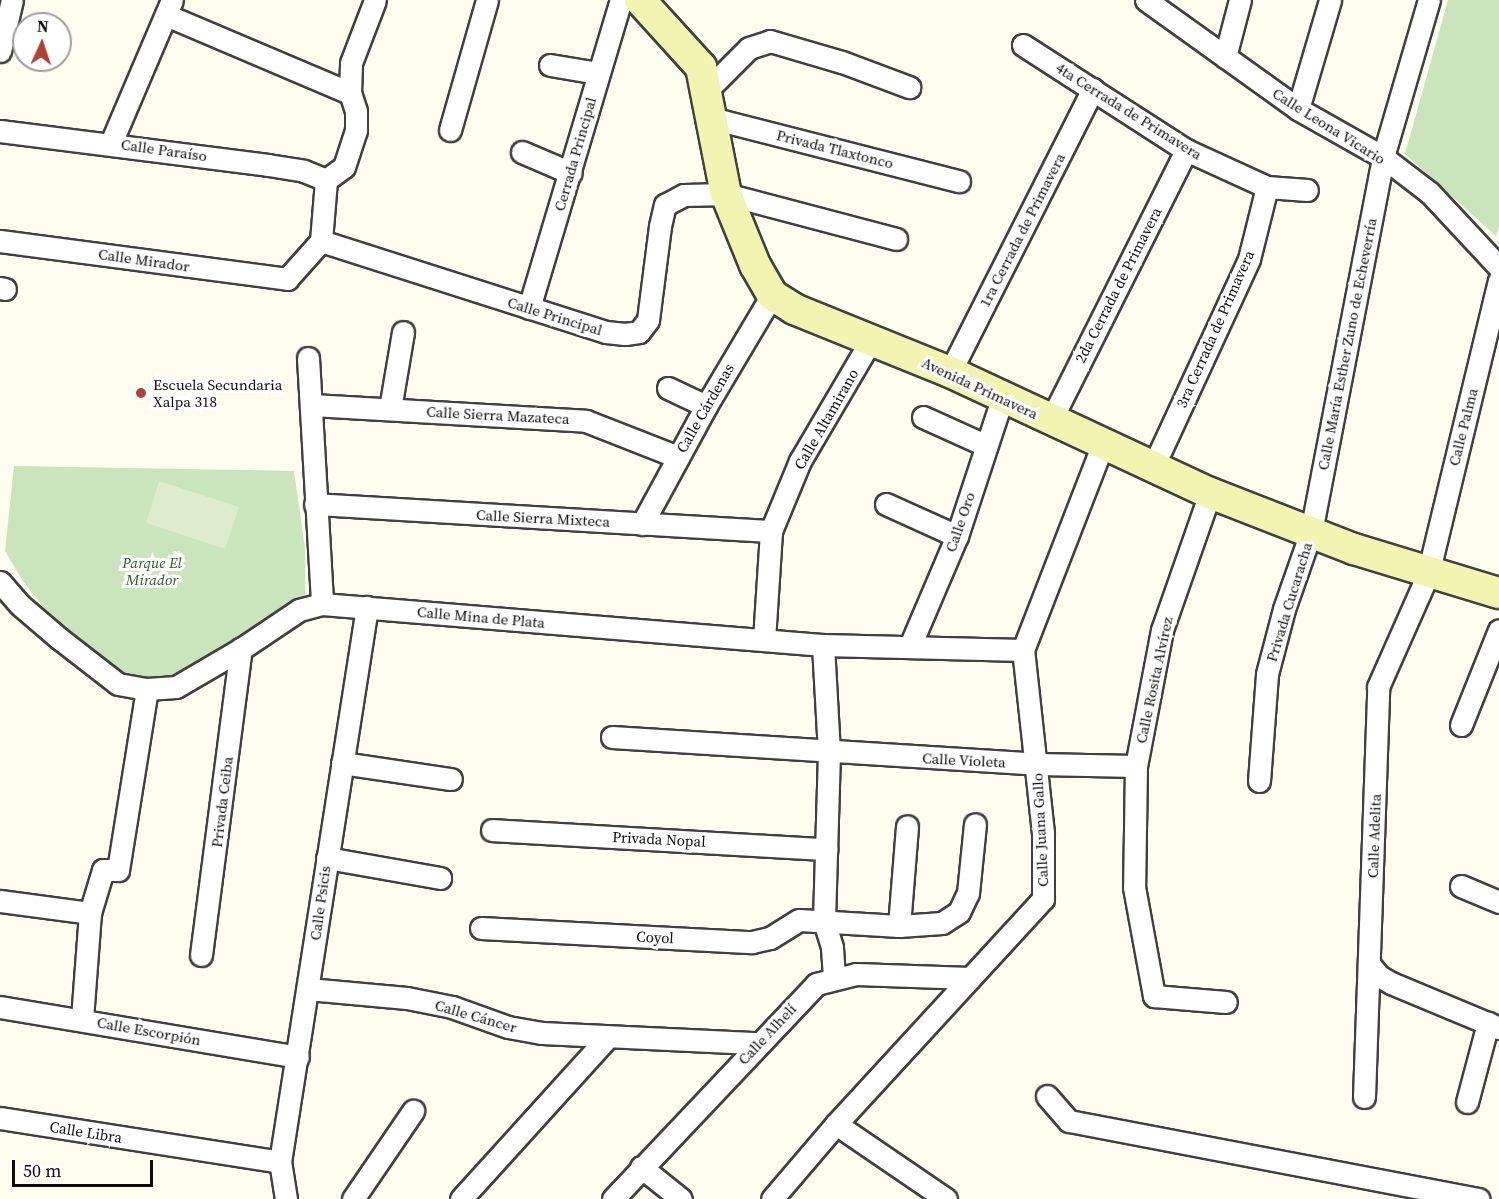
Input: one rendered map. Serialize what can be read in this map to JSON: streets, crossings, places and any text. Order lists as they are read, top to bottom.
{
  "streets": {
    "street": [
      "4ta Cerrada de Primavera",
      "Calle Leona Vicario",
      "Privada Tlaxtonco",
      "Calle Paraíso",
      "Cerrada Principal",
      "1ra Cerrada de Primavera",
      "Calle Mirador",
      "2da Cerrada de Primavera",
      "Calle Principal",
      "3ra Cerrada de Primavera",
      "Calle María Esther Zuno de Echeverría",
      "Avenida Primavera",
      "Calle Cárdenas",
      "Calle Sierra Mazateca",
      "Calle Altamirano",
      "Calle Palma",
      "Calle Sierra Mixteca",
      "Calle Oro",
      "Privada Cucaracha",
      "Calle Mina de Plata",
      "Calle Rosita Alvírez",
      "Calle Violeta",
      "Privada Ceiba",
      "Calle Juana Gallo",
      "Calle Adelita",
      "Privada Nopal",
      "Calle Psicis",
      "Coyol",
      "Calle Cáncer",
      "Calle Escorpión",
      "Calle Alhelí",
      "Calle Libra"
    ]
  },
  "crossings": [
    ["4ta Cerrada de Primavera", "1ra Cerrada de Primavera"],
    ["4ta Cerrada de Primavera", "2da Cerrada de Primavera"],
    ["4ta Cerrada de Primavera", "3ra Cerrada de Primavera"],
    ["Calle Leona Vicario", "Calle María Esther Zuno de Echeverría"],
    ["Privada Tlaxtonco", "Avenida Primavera"],
    ["Cerrada Principal", "Calle Principal"],
    ["1ra Cerrada de Primavera", "Avenida Primavera"],
    ["Calle Mirador", "Calle Principal"],
    ["2da Cerrada de Primavera", "Avenida Primavera"],
    ["Calle Principal", "Avenida Primavera"],
    ["3ra Cerrada de Primavera", "Avenida Primavera"],
    ["Calle María Esther Zuno de Echeverría", "Avenida Primavera"],
    ["Calle María Esther Zuno de Echeverría", "Privada Cucaracha"],
    ["Avenida Primavera", "Calle Cárdenas"],
    ["Avenida Primavera", "Calle Altamirano"],
    ["Avenida Primavera", "Calle Palma"],
    ["Avenida Primavera", "Calle Oro"],
    ["Avenida Primavera", "Privada Cucaracha"],
    ["Avenida Primavera", "Calle Rosita Alvírez"],
    ["Avenida Primavera", "Calle Juana Gallo"],
    ["Avenida Primavera", "Calle Adelita"],
    ["Calle Cárdenas", "Calle Sierra Mazateca"],
    ["Calle Cárdenas", "Calle Sierra Mixteca"],
    ["Calle Altamirano", "Calle Sierra Mixteca"],
    ["Calle Altamirano", "Calle Mina de Plata"],
    ["Calle Palma", "Calle Adelita"],
    ["Calle Oro", "Calle Mina de Plata"],
    ["Calle Mina de Plata", "Privada Ceiba"],
    ["Calle Mina de Plata", "Calle Juana Gallo"],
    ["Calle Mina de Plata", "Calle Psicis"],
    ["Calle Rosita Alvírez", "Calle Violeta"],
    ["Calle Violeta", "Calle Juana Gallo"],
    ["Calle Juana Gallo", "Calle Alhelí"],
    ["Calle Psicis", "Calle Cáncer"],
    ["Calle Psicis", "Calle Escorpión"],
    ["Calle Psicis", "Calle Libra"],
    ["Calle Cáncer", "Calle Alhelí"]
  ],
  "parks": ["Parque El Mirador"],
  "places": ["Escuela Secundaria Xalpa 318"],
  "scale_bar": "50 m",
  "north": "top"
}
